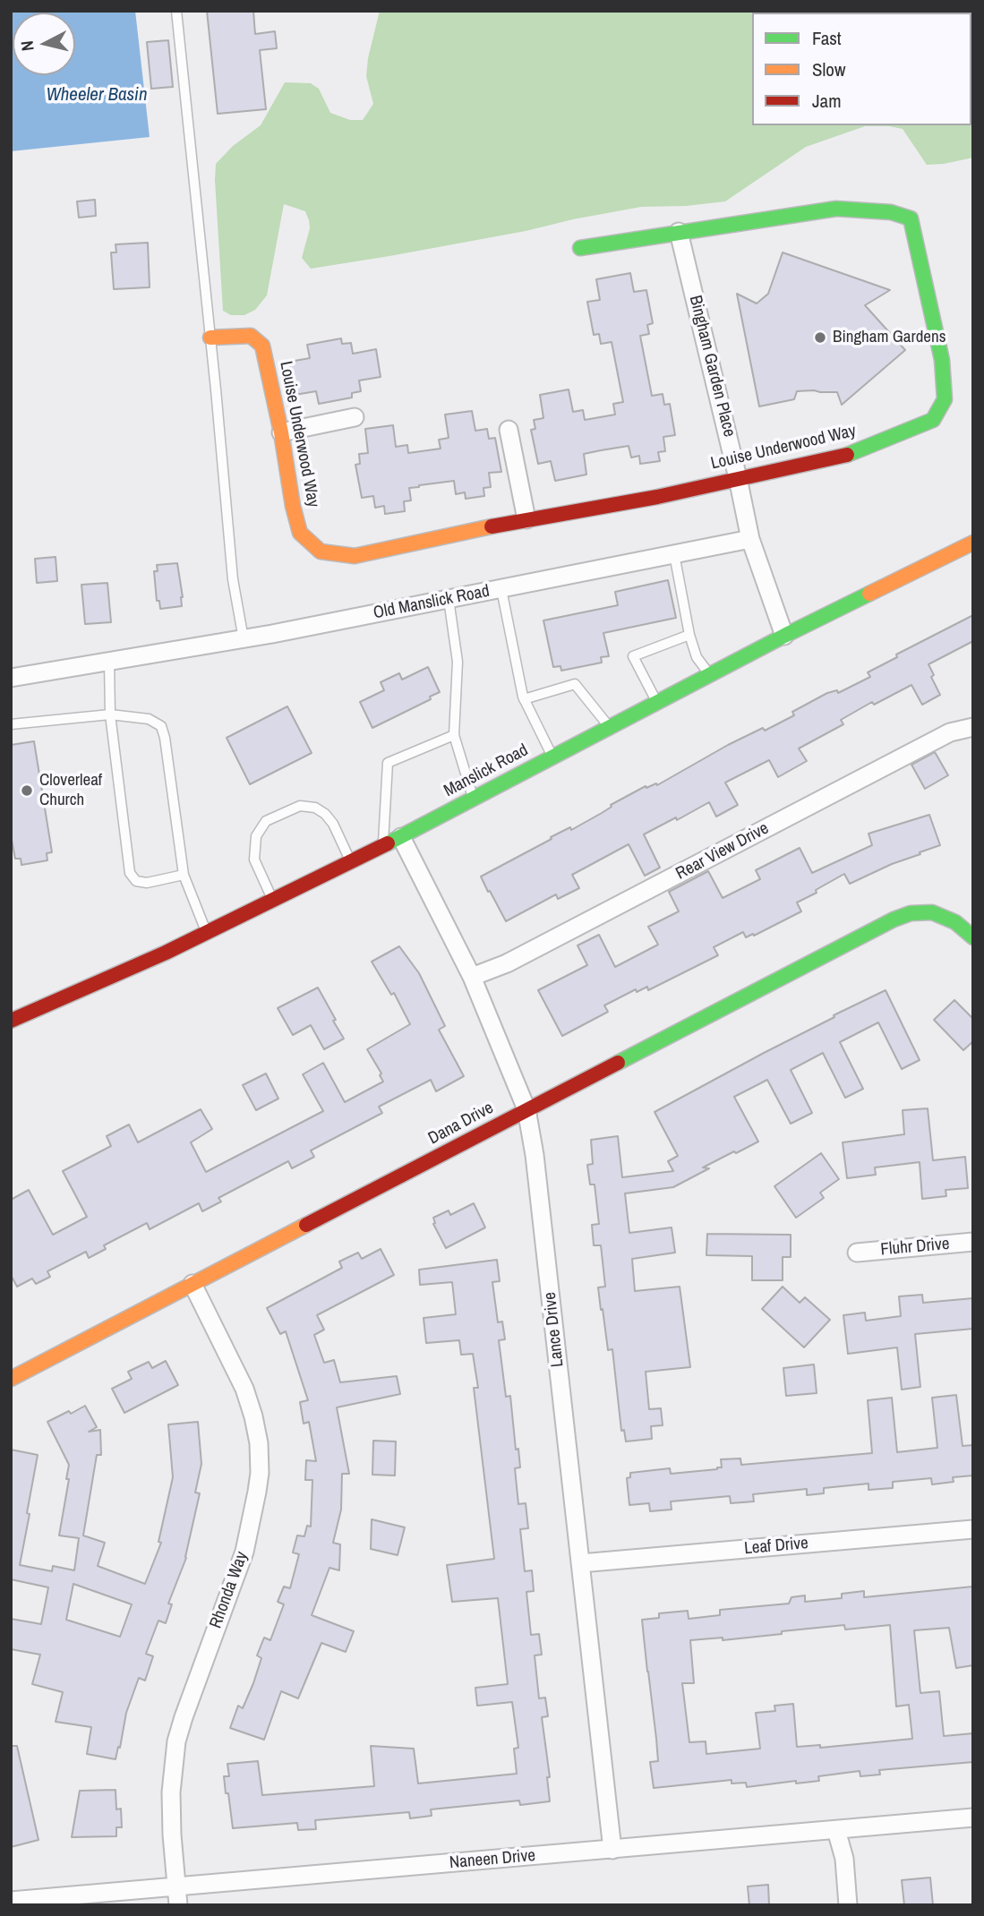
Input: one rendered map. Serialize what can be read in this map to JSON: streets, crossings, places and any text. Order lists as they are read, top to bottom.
{
  "streets": {
    "street": [
      "Bingham Garden Place",
      "Louise Underwood Way",
      "Old Manslick Road",
      "Manslick Road",
      "Rear View Drive",
      "Dana Drive",
      "Fluhr Drive",
      "Lance Drive",
      "Leaf Drive",
      "Rhonda Way",
      "Naneen Drive"
    ]
  },
  "crossings": [
    ["Bingham Garden Place", "Louise Underwood Way"],
    ["Bingham Garden Place", "Old Manslick Road"],
    ["Manslick Road", "Lance Drive"],
    ["Rear View Drive", "Lance Drive"],
    ["Dana Drive", "Lance Drive"],
    ["Dana Drive", "Rhonda Way"],
    ["Lance Drive", "Leaf Drive"],
    ["Lance Drive", "Naneen Drive"],
    ["Rhonda Way", "Naneen Drive"]
  ],
  "water": ["Wheeler Basin"],
  "places": ["Bingham Gardens", "Cloverleaf Church"],
  "legend": ["Fast", "Slow", "Jam"],
  "north": "left"
}
